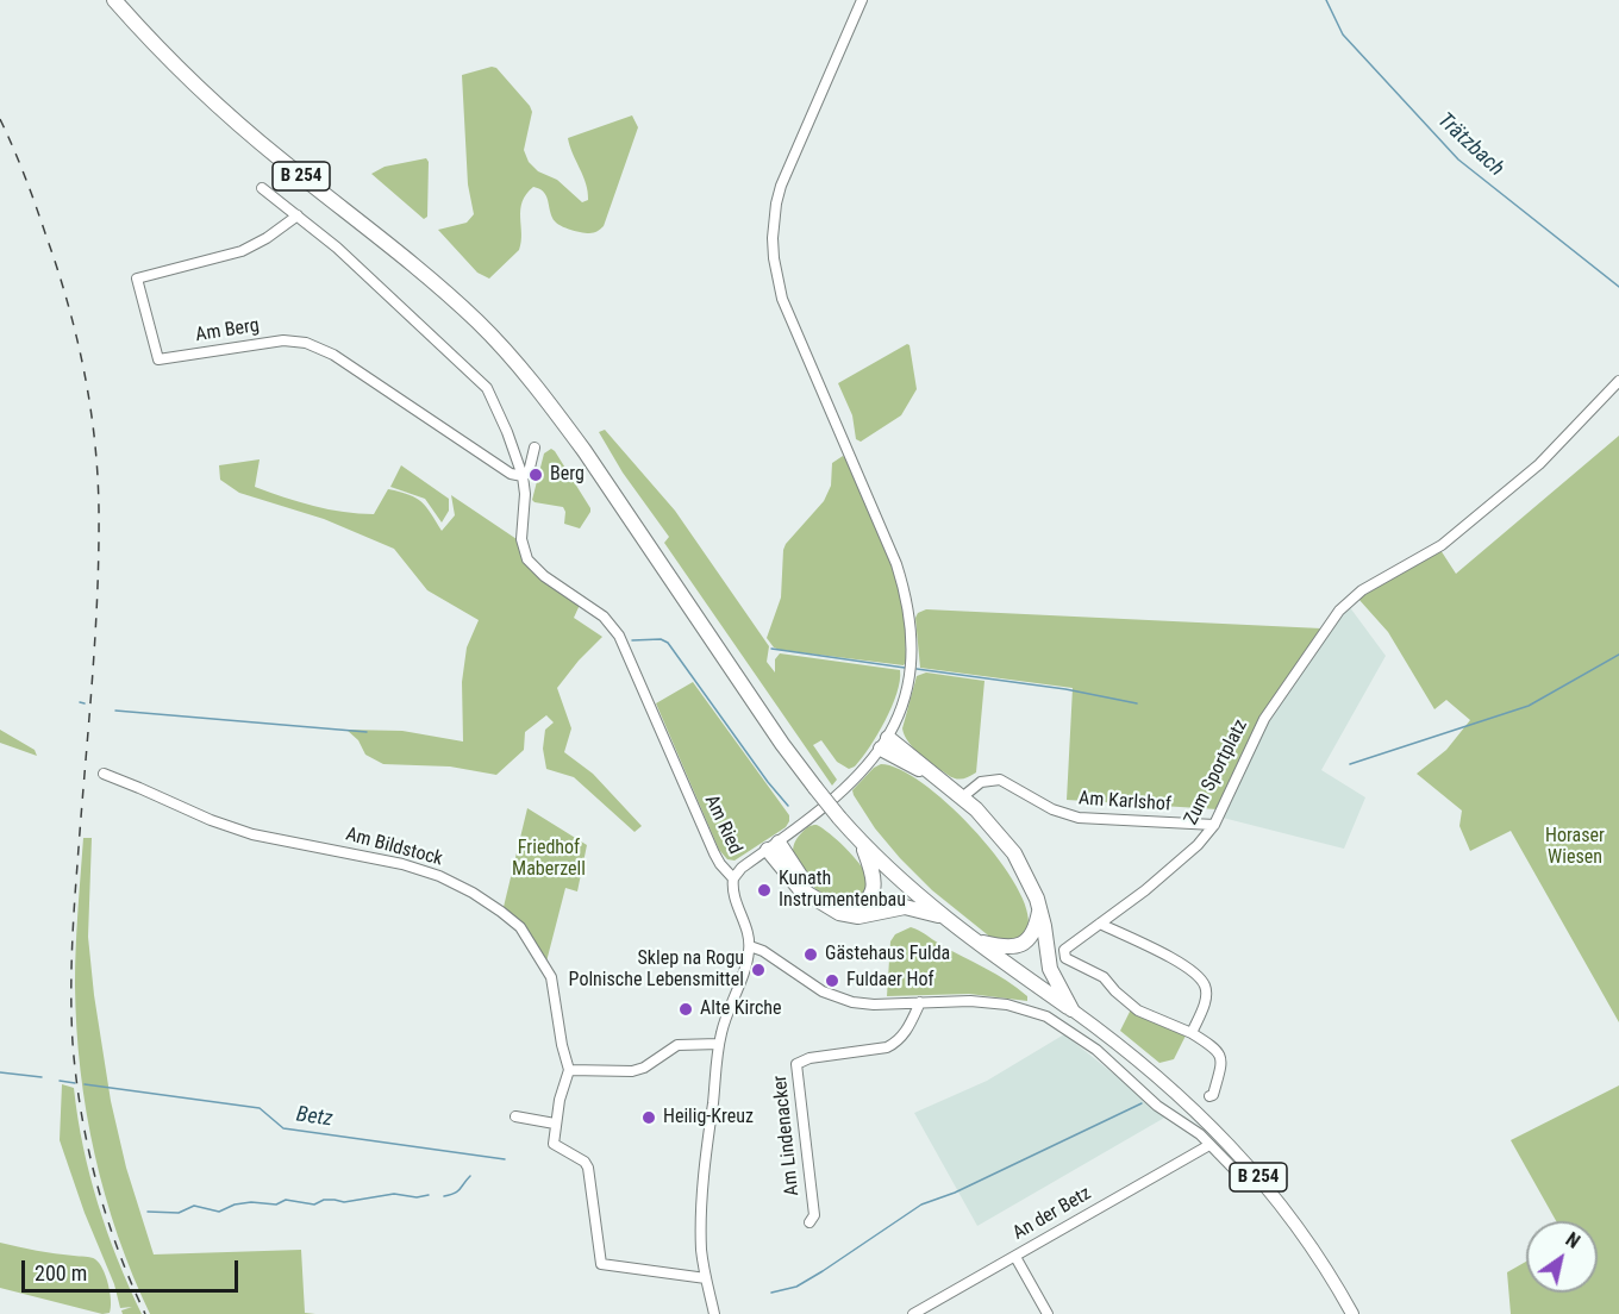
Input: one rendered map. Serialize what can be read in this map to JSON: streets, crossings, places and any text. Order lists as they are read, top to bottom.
{
  "streets": {
    "highway": ["B 254"],
    "street": [
      "Am Berg",
      "Zum Sportplatz",
      "Am Karlshof",
      "Am Ried",
      "Am Bildstock",
      "Am Lindenacker",
      "An der Betz"
    ]
  },
  "crossings": [
    ["Am Berg", "Am Ried"],
    ["Zum Sportplatz", "Am Karlshof"]
  ],
  "water": ["Trätzbach", "Betz"],
  "parks": ["Horaser Wiesen", "Friedhof Maberzell"],
  "places": [
    "Berg",
    "Kunath Instrumentenbau",
    "Gästehaus Fulda",
    "Sklep na Rogu Polnische Lebensmittel",
    "Fuldaer Hof",
    "Alte Kirche",
    "Heilig-Kreuz"
  ],
  "scale_bar": "200 m",
  "north": "top right"
}
